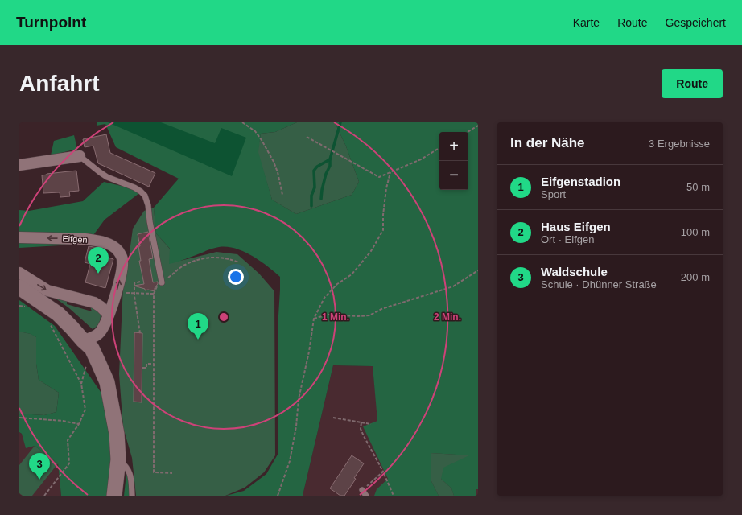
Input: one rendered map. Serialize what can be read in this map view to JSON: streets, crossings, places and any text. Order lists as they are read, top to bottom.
{
  "streets": {
    "street": ["Eifgen"]
  },
  "page": {
    "header": "Turnpoint",
    "nav": ["Karte", "Route", "Gespeichert"],
    "buttons": "Route",
    "title": "Anfahrt",
    "heading": ["In der Nähe", "3 Ergebnisse"],
    "map_buttons": ["+", "−"],
    "list": [
      {
        "mark": "1",
        "name": "Eifgenstadion",
        "note": "Sport",
        "value": "50 m"
      },
      {
        "mark": "2",
        "name": "Haus Eifgen",
        "note": "Ort · Eifgen",
        "value": "100 m"
      },
      {
        "mark": "3",
        "name": "Waldschule",
        "note": "Schule · Dhünner Straße",
        "value": "200 m"
      }
    ],
    "pins": ["2", "1", "3"]
  },
  "rings": ["1 Min.", "2 Min."]
}
